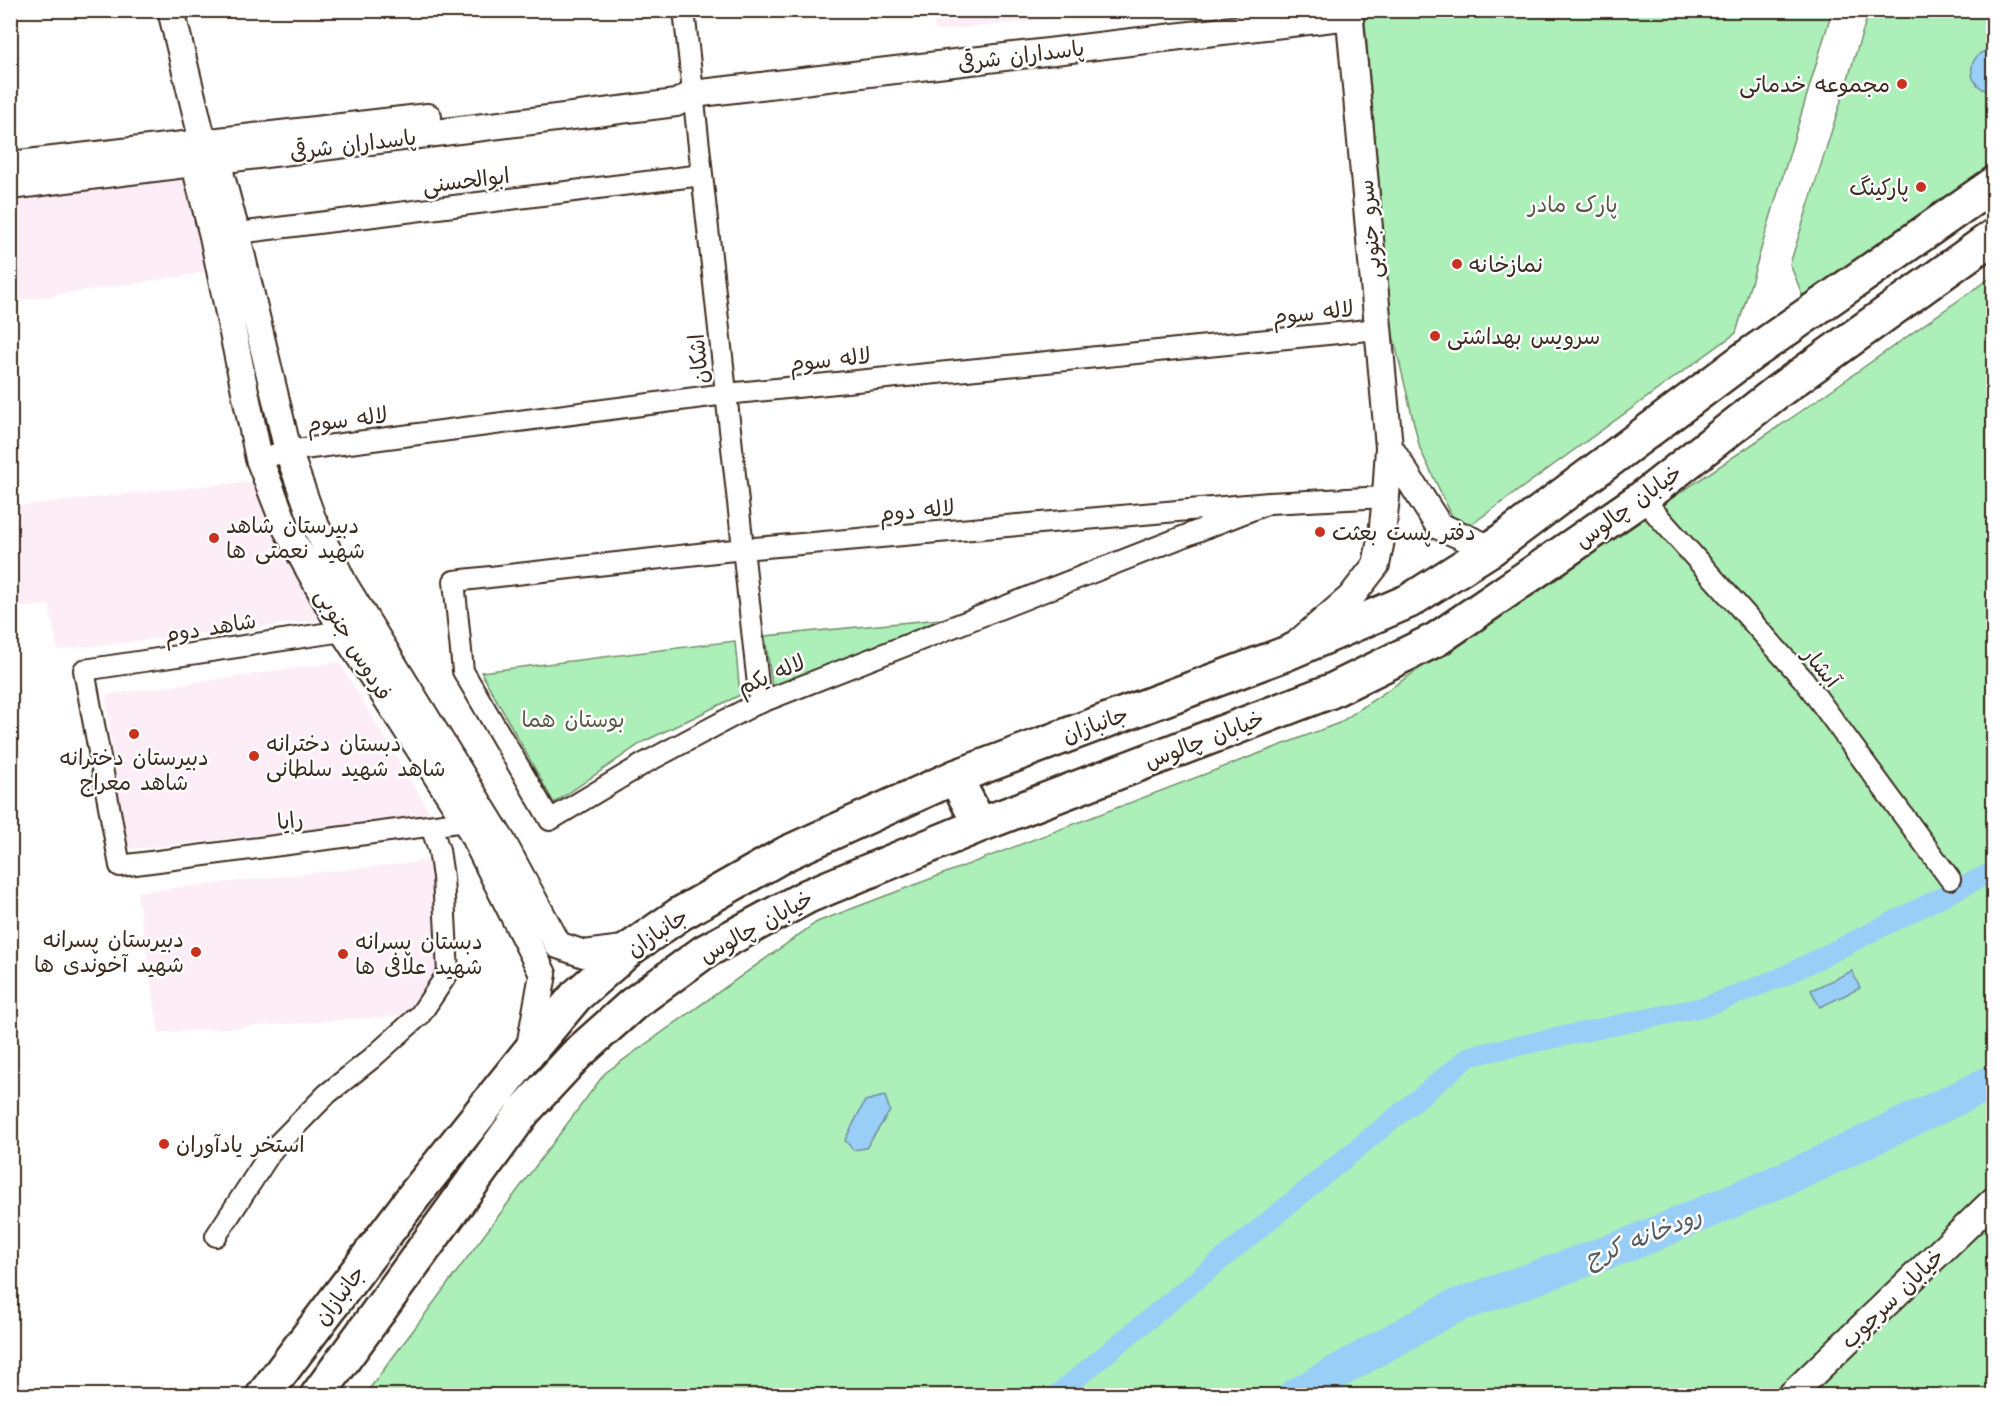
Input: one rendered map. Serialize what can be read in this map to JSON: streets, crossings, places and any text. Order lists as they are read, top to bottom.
{
  "streets": {
    "highway": ["خیابان چالوس", "جانبازان"],
    "street": [
      "پاسداران شرقی",
      "ابوالحسنی",
      "سرو جنوبی",
      "لاله سوم",
      "اشکان",
      "لاله دوم",
      "شاهد دوم",
      "فردوس جنوبی",
      "آبشار",
      "لاله یکم",
      "رایا",
      "خیابان سرجوب"
    ]
  },
  "crossings": [
    ["پاسداران شرقی", "سرو جنوبی"],
    ["پاسداران شرقی", "اشکان"],
    ["پاسداران شرقی", "فردوس جنوبی"],
    ["ابوالحسنی", "اشکان"],
    ["ابوالحسنی", "فردوس جنوبی"],
    ["سرو جنوبی", "لاله سوم"],
    ["سرو جنوبی", "خیابان چالوس"],
    ["سرو جنوبی", "لاله دوم"],
    ["لاله سوم", "اشکان"],
    ["لاله سوم", "فردوس جنوبی"],
    ["اشکان", "لاله دوم"],
    ["اشکان", "لاله یکم"],
    ["خیابان چالوس", "آبشار"],
    ["خیابان چالوس", "جانبازان"],
    ["لاله دوم", "لاله یکم"],
    ["شاهد دوم", "فردوس جنوبی"],
    ["شاهد دوم", "رایا"],
    ["فردوس جنوبی", "جانبازان"],
    ["فردوس جنوبی", "رایا"]
  ],
  "water": ["رودخانه کرج"],
  "parks": ["پارک مادر", "بوستان هما"],
  "places": [
    "مجموعه خدماتی",
    "پارکینگ",
    "نمازخانه",
    "سرویس بهداشتی",
    "دفتر پست بعثت",
    "دبیرستان شاهد شهید نعمتی ها",
    "دبیرستان دخترانه شاهد معراج",
    "دبستان دخترانه شاهد شهید سلطانی",
    "دبیرستان پسرانه شهید آخوندی ها",
    "دبستان پسرانه شهید علافی ها",
    "استخر یادآوران"
  ]
}
